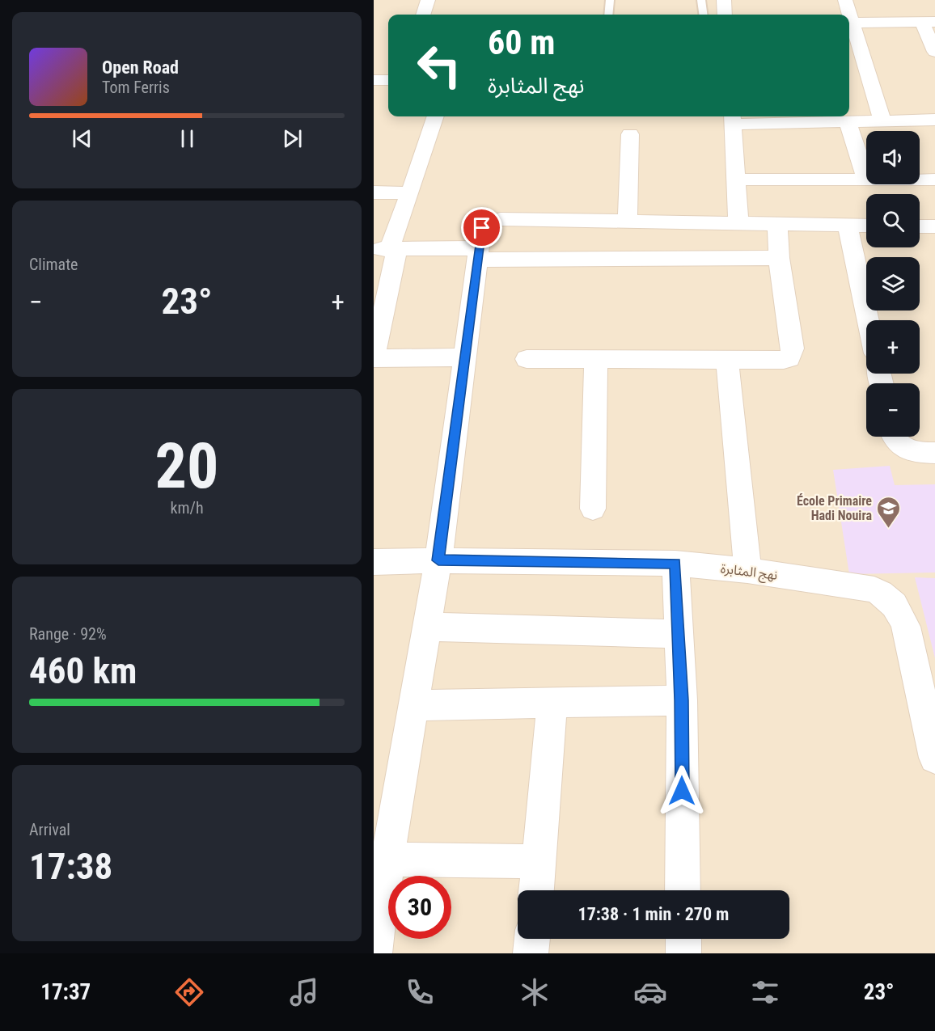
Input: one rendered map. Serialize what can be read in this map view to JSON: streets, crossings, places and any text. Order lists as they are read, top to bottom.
{
  "streets": {
    "street": ["نهج المثابرة"]
  },
  "places": {
    "school or university": ["École Primaire Hadi Nouira"]
  },
  "page": {
    "turn": ["60 m", "نهج المثابرة"],
    "song": ["Open Road", "Tom Ferris"],
    "map_buttons": ["+", "−"],
    "tile": [
      "Climate",
      ["20", "km/h"],
      ["Range · 92%", "460 km"],
      ["Arrival", "17:38"]
    ],
    "heat": ["−", "23°", "+"],
    "limit": "30",
    "trip": "17:38 · 1 min · 270 m",
    "tabs": ["17:37", "23°"]
  }
}
